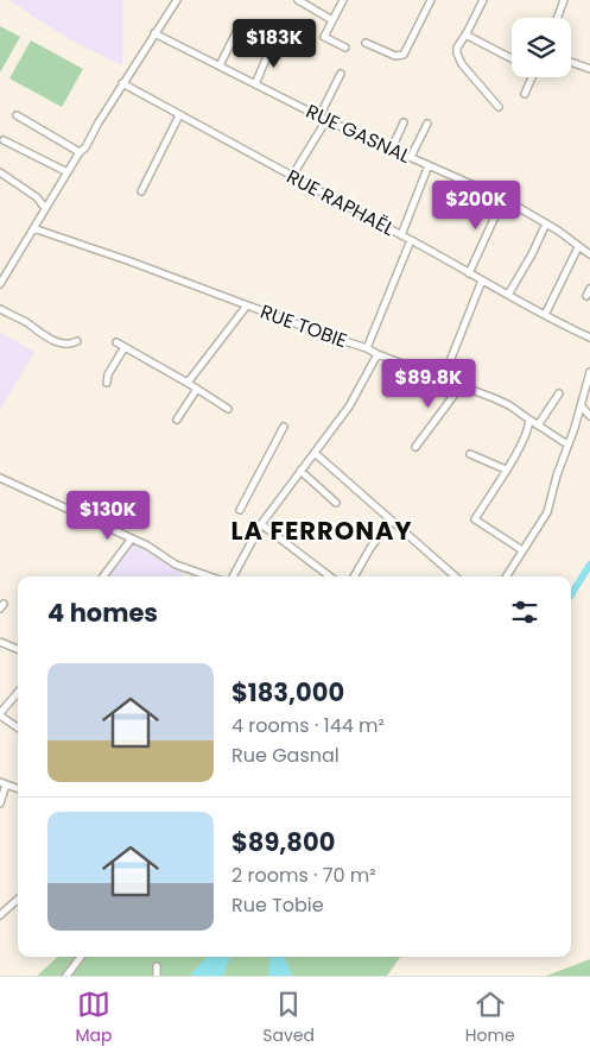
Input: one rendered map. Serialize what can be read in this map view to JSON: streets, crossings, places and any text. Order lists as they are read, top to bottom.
{
  "streets": {
    "street": ["RUE GASNAL", "RUE RAPHAËL", "RUE TOBIE"]
  },
  "districts": ["LA FERRONAY"],
  "page": {
    "price": [
      "$183K",
      "$200K",
      "$89.8K",
      "$130K"
    ],
    "heading": "4 homes",
    "list": [
      {
        "name": "$183,000",
        "note": "4 rooms · 144 m² · Rue Gasnal"
      },
      {
        "name": "$89,800",
        "note": "2 rooms · 70 m² · Rue Tobie"
      }
    ],
    "tabs": ["Map", "Saved", "Home"]
  }
}
